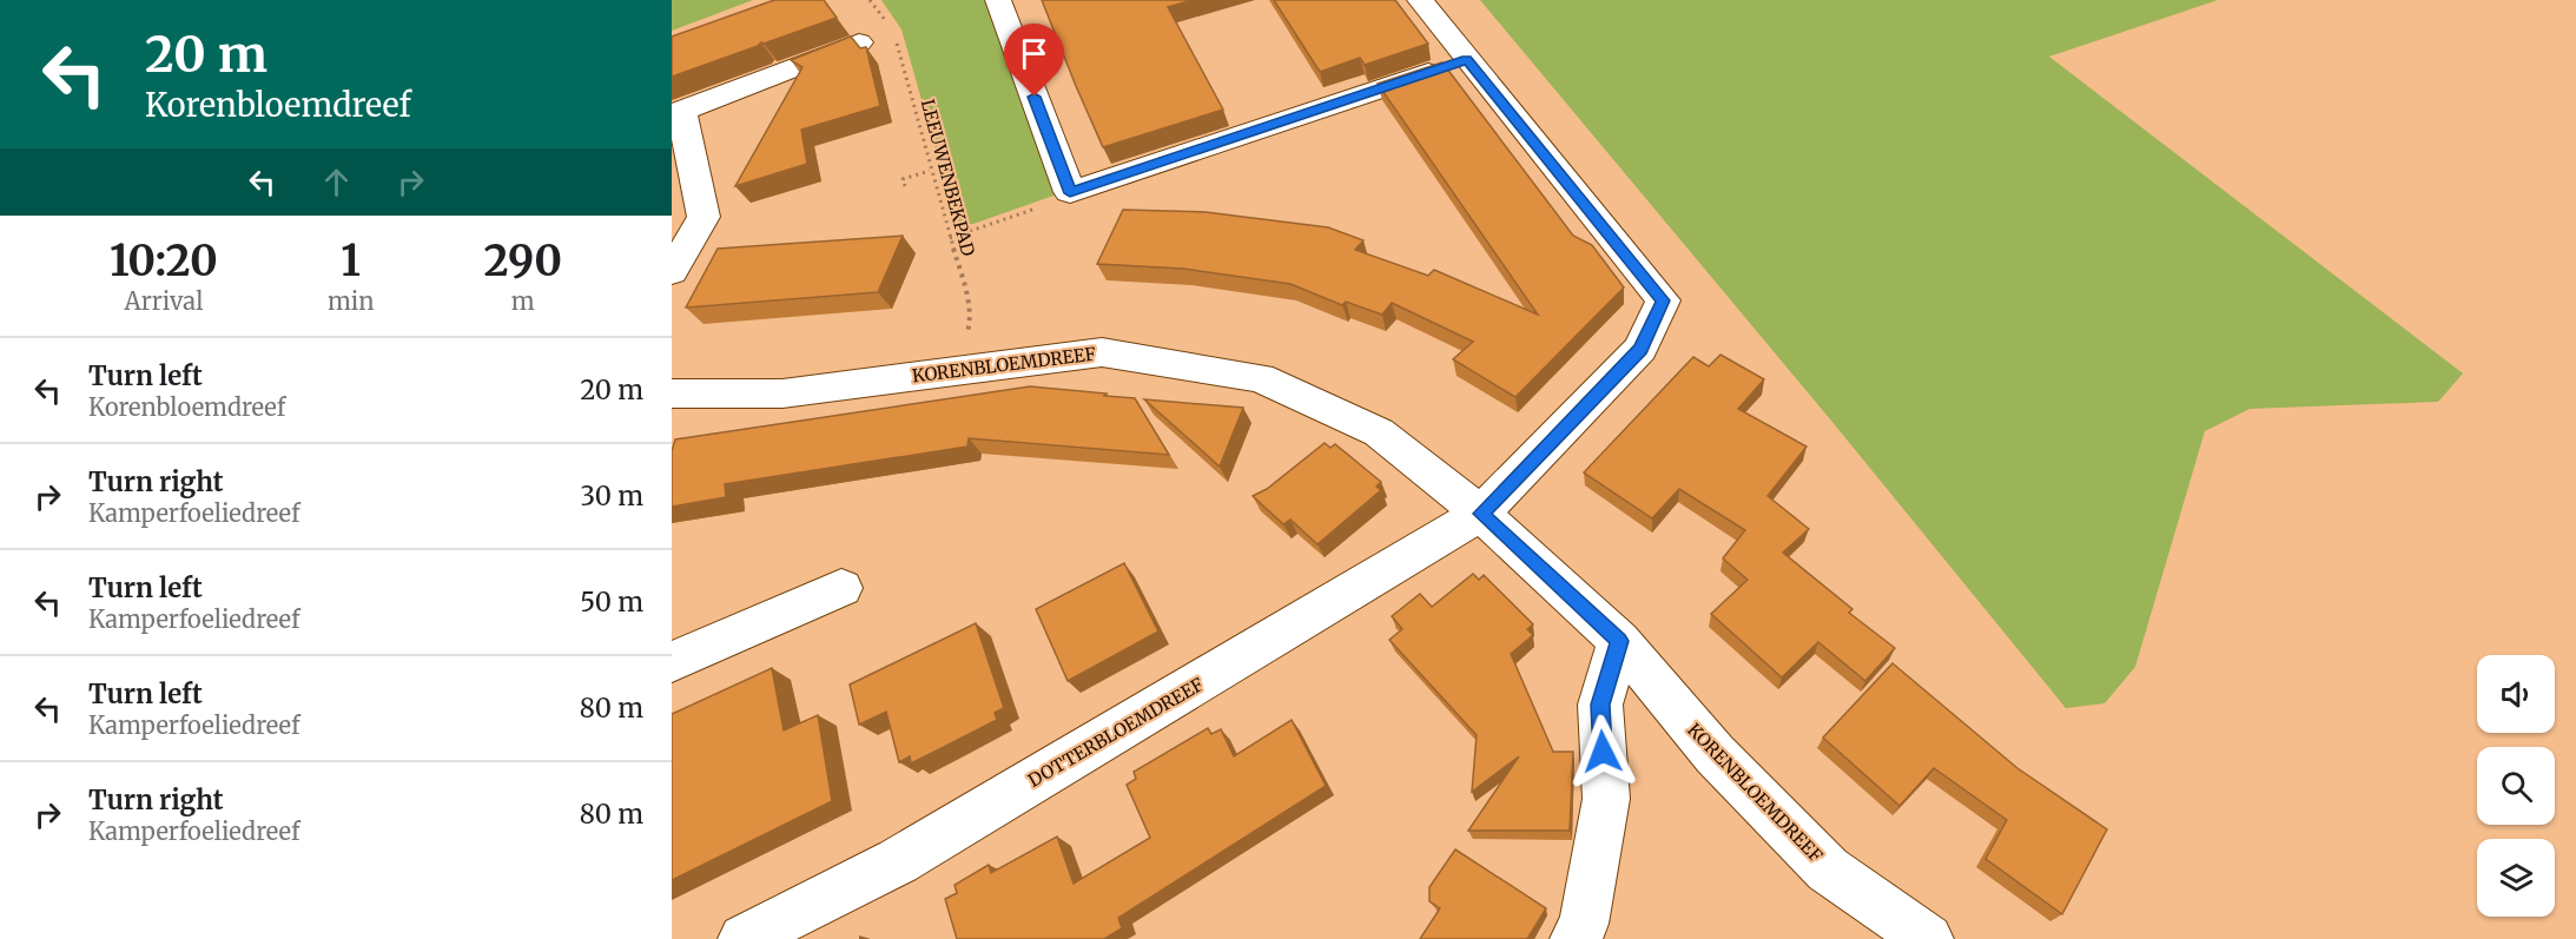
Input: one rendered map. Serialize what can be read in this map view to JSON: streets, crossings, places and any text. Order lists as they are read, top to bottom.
{
  "streets": {
    "street": ["KORENBLOEMDREEF", "DOTTERBLOEMDREEF"],
    "path": ["LEEUWENBEKPAD"]
  },
  "crossings": [
    ["LEEUWENBEKPAD", "KORENBLOEMDREEF"],
    ["KORENBLOEMDREEF", "DOTTERBLOEMDREEF"]
  ],
  "page": {
    "turn": ["20 m", "Korenbloemdreef"],
    "eta": [
      "10:20",
      "Arrival",
      "1",
      "min",
      "290",
      "m"
    ],
    "list": [
      {
        "name": "Turn left",
        "note": "Korenbloemdreef",
        "value": "20 m"
      },
      {
        "name": "Turn right",
        "note": "Kamperfoeliedreef",
        "value": "30 m"
      },
      {
        "name": "Turn left",
        "note": "Kamperfoeliedreef",
        "value": "50 m"
      },
      {
        "name": "Turn left",
        "note": "Kamperfoeliedreef",
        "value": "80 m"
      },
      {
        "name": "Turn right",
        "note": "Kamperfoeliedreef",
        "value": "80 m"
      }
    ]
  }
}
